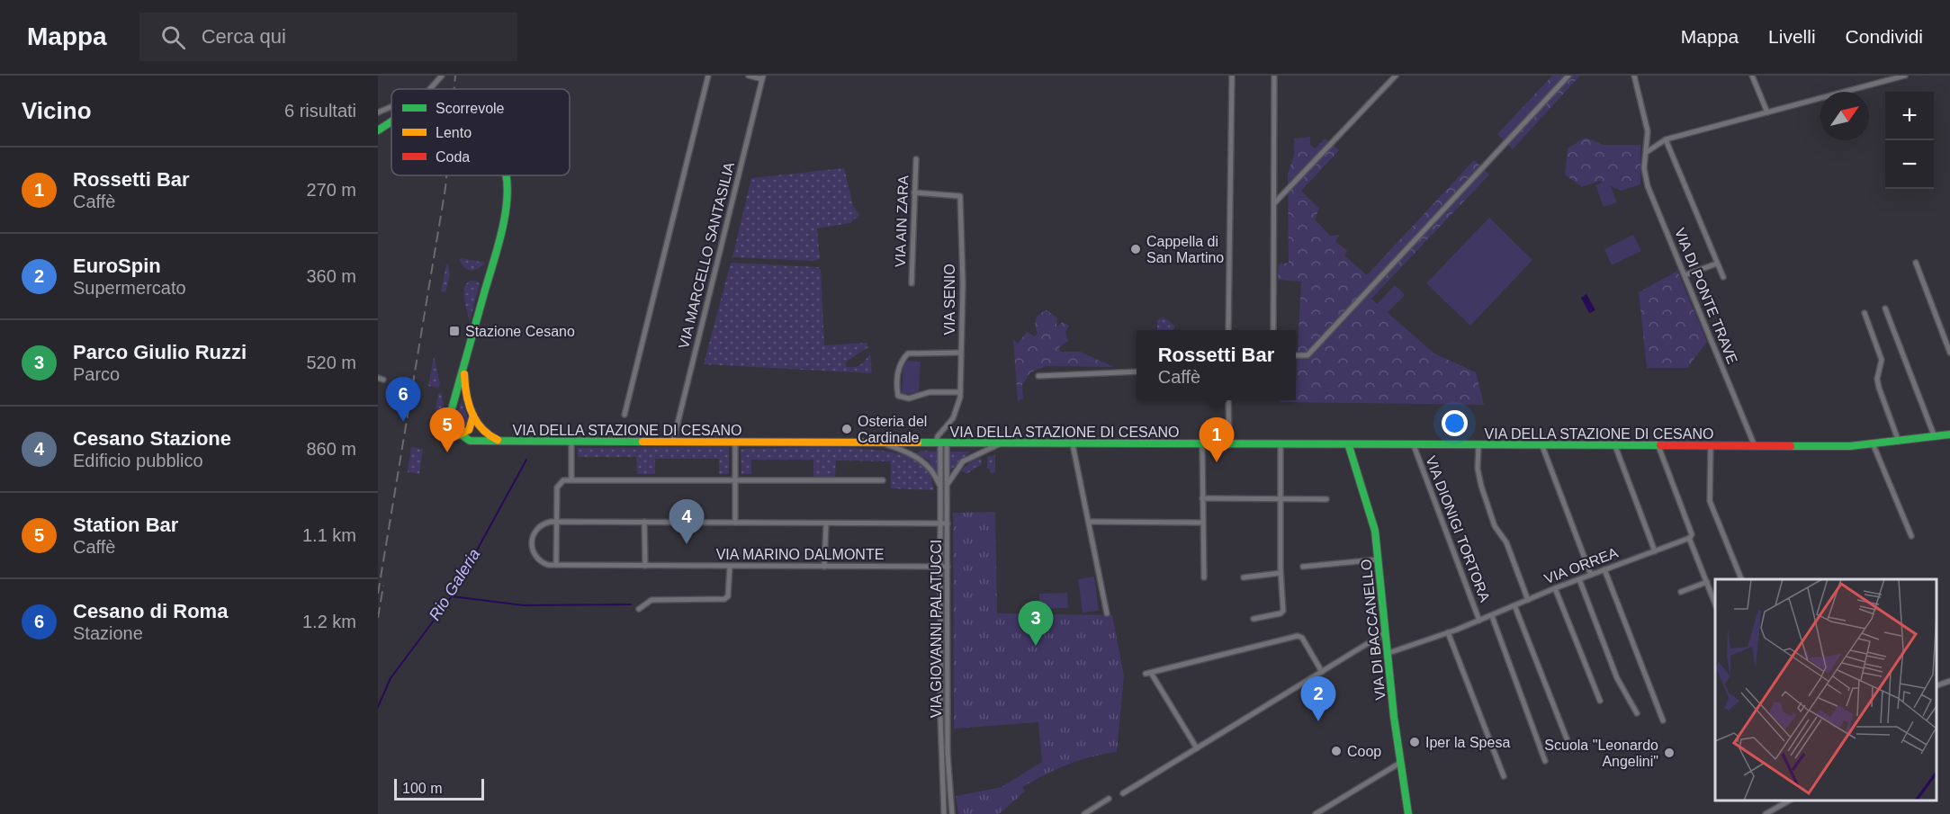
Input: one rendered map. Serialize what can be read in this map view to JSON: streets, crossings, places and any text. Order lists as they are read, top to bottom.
{
  "streets": {
    "street": [
      "VIA AIN ZARA",
      "VIA MARCELLO SANTASILIA",
      "VIA DI PONTE TRAVE",
      "VIA SENIO",
      "VIA DELLA STAZIONE DI CESANO",
      "VIA DIONIGI TORTORA",
      "VIA MARINO DALMONTE",
      "VIA ORREA",
      "VIA GIOVANNI PALATUCCI",
      "VIA DI BACCANELLO"
    ]
  },
  "crossings": [
    ["VIA AIN ZARA", "VIA SENIO"],
    ["VIA MARCELLO SANTASILIA", "VIA DELLA STAZIONE DI CESANO"],
    ["VIA DI PONTE TRAVE", "VIA DELLA STAZIONE DI CESANO"],
    ["VIA SENIO", "VIA DELLA STAZIONE DI CESANO"],
    ["VIA SENIO", "VIA GIOVANNI PALATUCCI"],
    ["VIA DELLA STAZIONE DI CESANO", "VIA DIONIGI TORTORA"],
    ["VIA DELLA STAZIONE DI CESANO", "VIA GIOVANNI PALATUCCI"],
    ["VIA DELLA STAZIONE DI CESANO", "VIA DI BACCANELLO"],
    ["VIA DIONIGI TORTORA", "VIA ORREA"],
    ["VIA MARINO DALMONTE", "VIA GIOVANNI PALATUCCI"],
    ["VIA ORREA", "VIA DI BACCANELLO"]
  ],
  "water": ["Rio Galeria"],
  "places": {
    "other": [
      "Cappella di San Martino",
      "Osteria del Cardinale",
      "Iper la Spesa",
      "Coop",
      "Scuola \"Leonardo Angelini\""
    ],
    "transit": ["Stazione Cesano"]
  },
  "legend": ["Scorrevole", "Lento", "Coda"],
  "scale_bar": "100 m",
  "north": "top right",
  "page": {
    "header": "Mappa",
    "search": "Cerca qui",
    "nav": ["Mappa", "Livelli", "Condividi"],
    "heading": ["Vicino", "6 risultati"],
    "map_buttons": ["+", "−"],
    "list": [
      {
        "mark": "1",
        "name": "Rossetti Bar",
        "note": "Caffè",
        "value": "270 m"
      },
      {
        "mark": "2",
        "name": "EuroSpin",
        "note": "Supermercato",
        "value": "360 m"
      },
      {
        "mark": "3",
        "name": "Parco Giulio Ruzzi",
        "note": "Parco",
        "value": "520 m"
      },
      {
        "mark": "4",
        "name": "Cesano Stazione",
        "note": "Edificio pubblico",
        "value": "860 m"
      },
      {
        "mark": "5",
        "name": "Station Bar",
        "note": "Caffè",
        "value": "1.1 km"
      },
      {
        "mark": "6",
        "name": "Cesano di Roma",
        "note": "Stazione",
        "value": "1.2 km"
      }
    ],
    "popup": ["Rossetti Bar", "Caffè"],
    "pins": [
      "6",
      "5",
      "1",
      "4",
      "3",
      "2"
    ],
    "scale": "100 m"
  }
}
